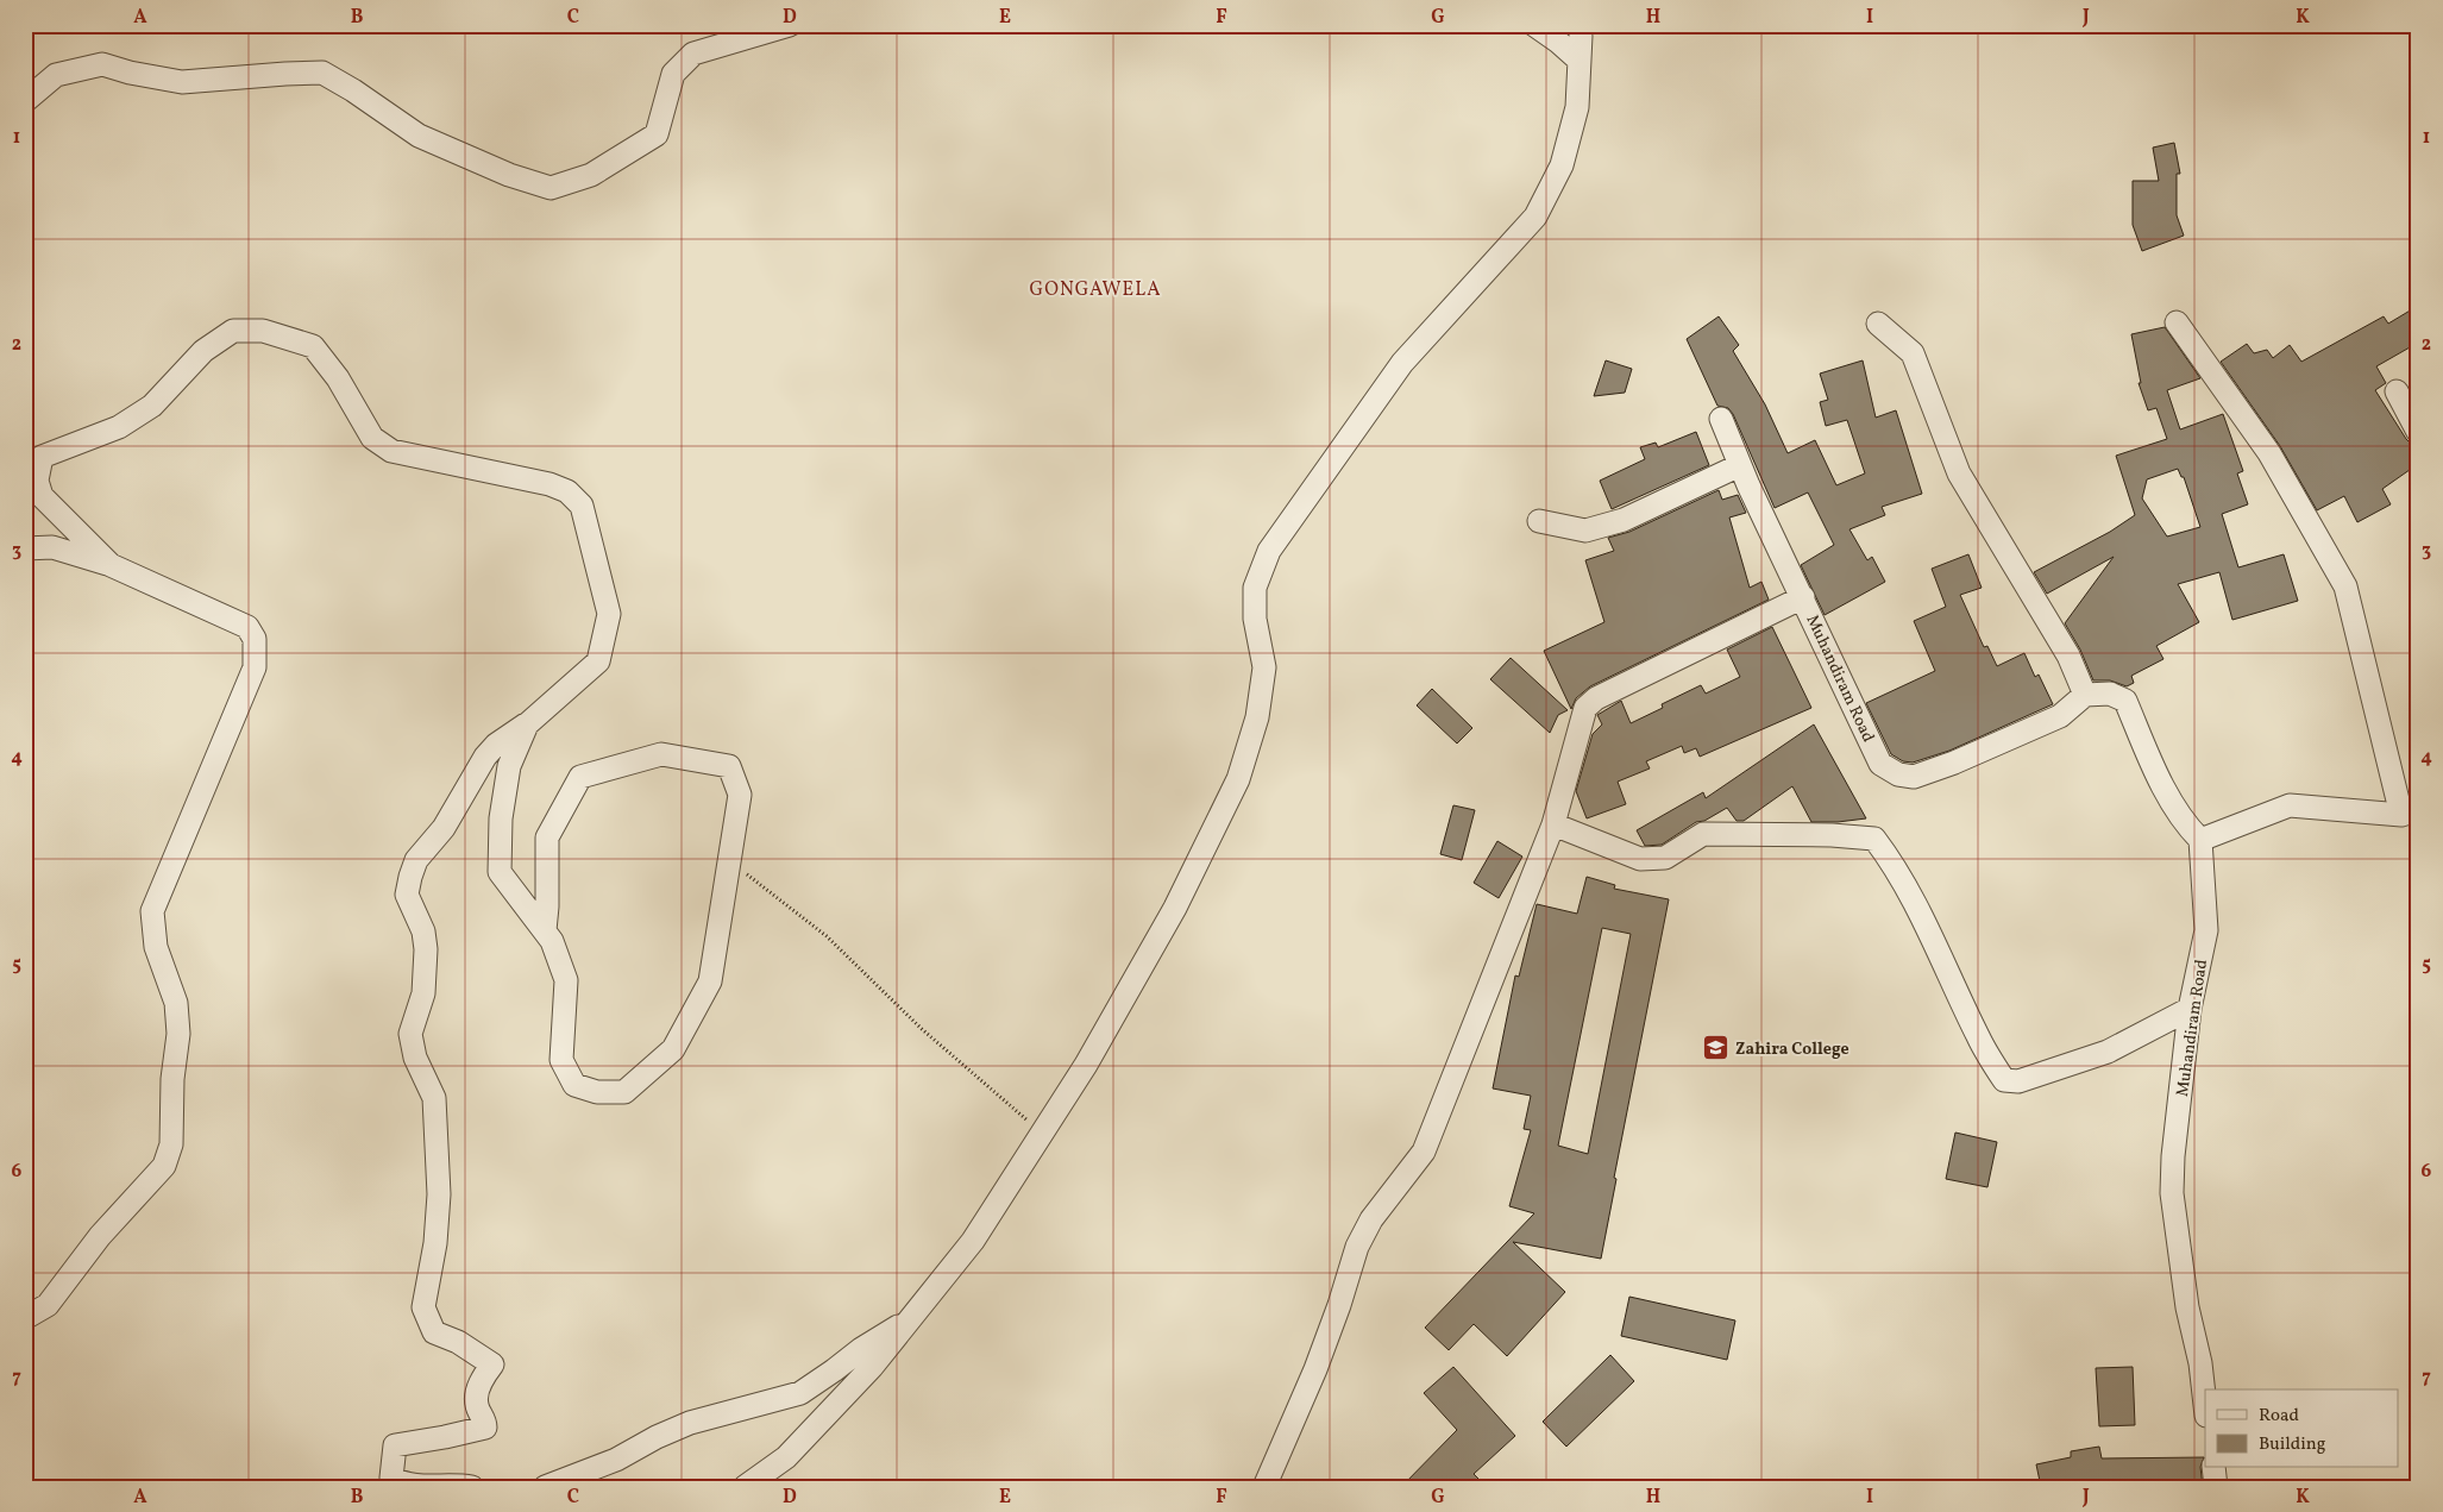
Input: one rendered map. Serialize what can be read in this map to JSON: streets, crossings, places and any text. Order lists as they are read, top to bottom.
{
  "streets": {
    "street": ["Muhandiram Road"]
  },
  "districts": ["GONGAWELA"],
  "places": {
    "school or university": ["Zahira College"]
  },
  "legend": ["Road", "Building"],
  "grid": {
    "columns": [
      "A",
      "B",
      "C",
      "D",
      "E",
      "F",
      "G",
      "H",
      "I",
      "J",
      "K"
    ],
    "rows": [
      "1",
      "2",
      "3",
      "4",
      "5",
      "6",
      "7"
    ]
  }
}
